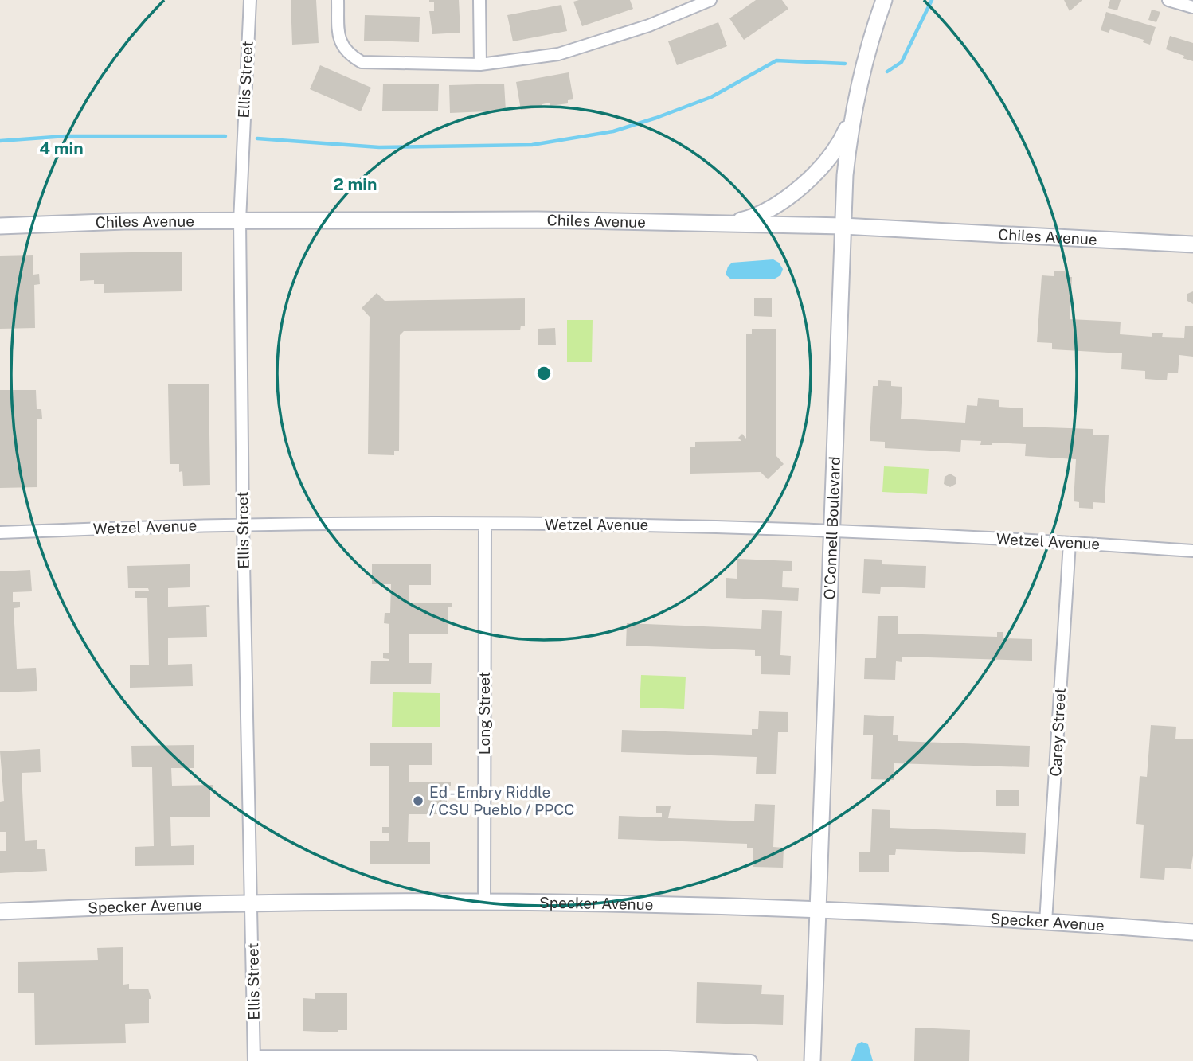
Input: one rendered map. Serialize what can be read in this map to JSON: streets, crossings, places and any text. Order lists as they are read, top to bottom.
{
  "streets": {
    "street": [
      "Ellis Street",
      "Chiles Avenue",
      "Wetzel Avenue",
      "O'Connell Boulevard",
      "Long Street",
      "Carey Street",
      "Specker Avenue"
    ]
  },
  "crossings": [
    ["Ellis Street", "Chiles Avenue"],
    ["Ellis Street", "Wetzel Avenue"],
    ["Ellis Street", "Specker Avenue"],
    ["Chiles Avenue", "O'Connell Boulevard"],
    ["Wetzel Avenue", "O'Connell Boulevard"],
    ["Wetzel Avenue", "Long Street"],
    ["Wetzel Avenue", "Carey Street"],
    ["O'Connell Boulevard", "Specker Avenue"],
    ["Long Street", "Specker Avenue"],
    ["Carey Street", "Specker Avenue"]
  ],
  "places": ["Ed - Embry Riddle / CSU Pueblo / PPCC"],
  "rings": ["4 min", "2 min"]
}
